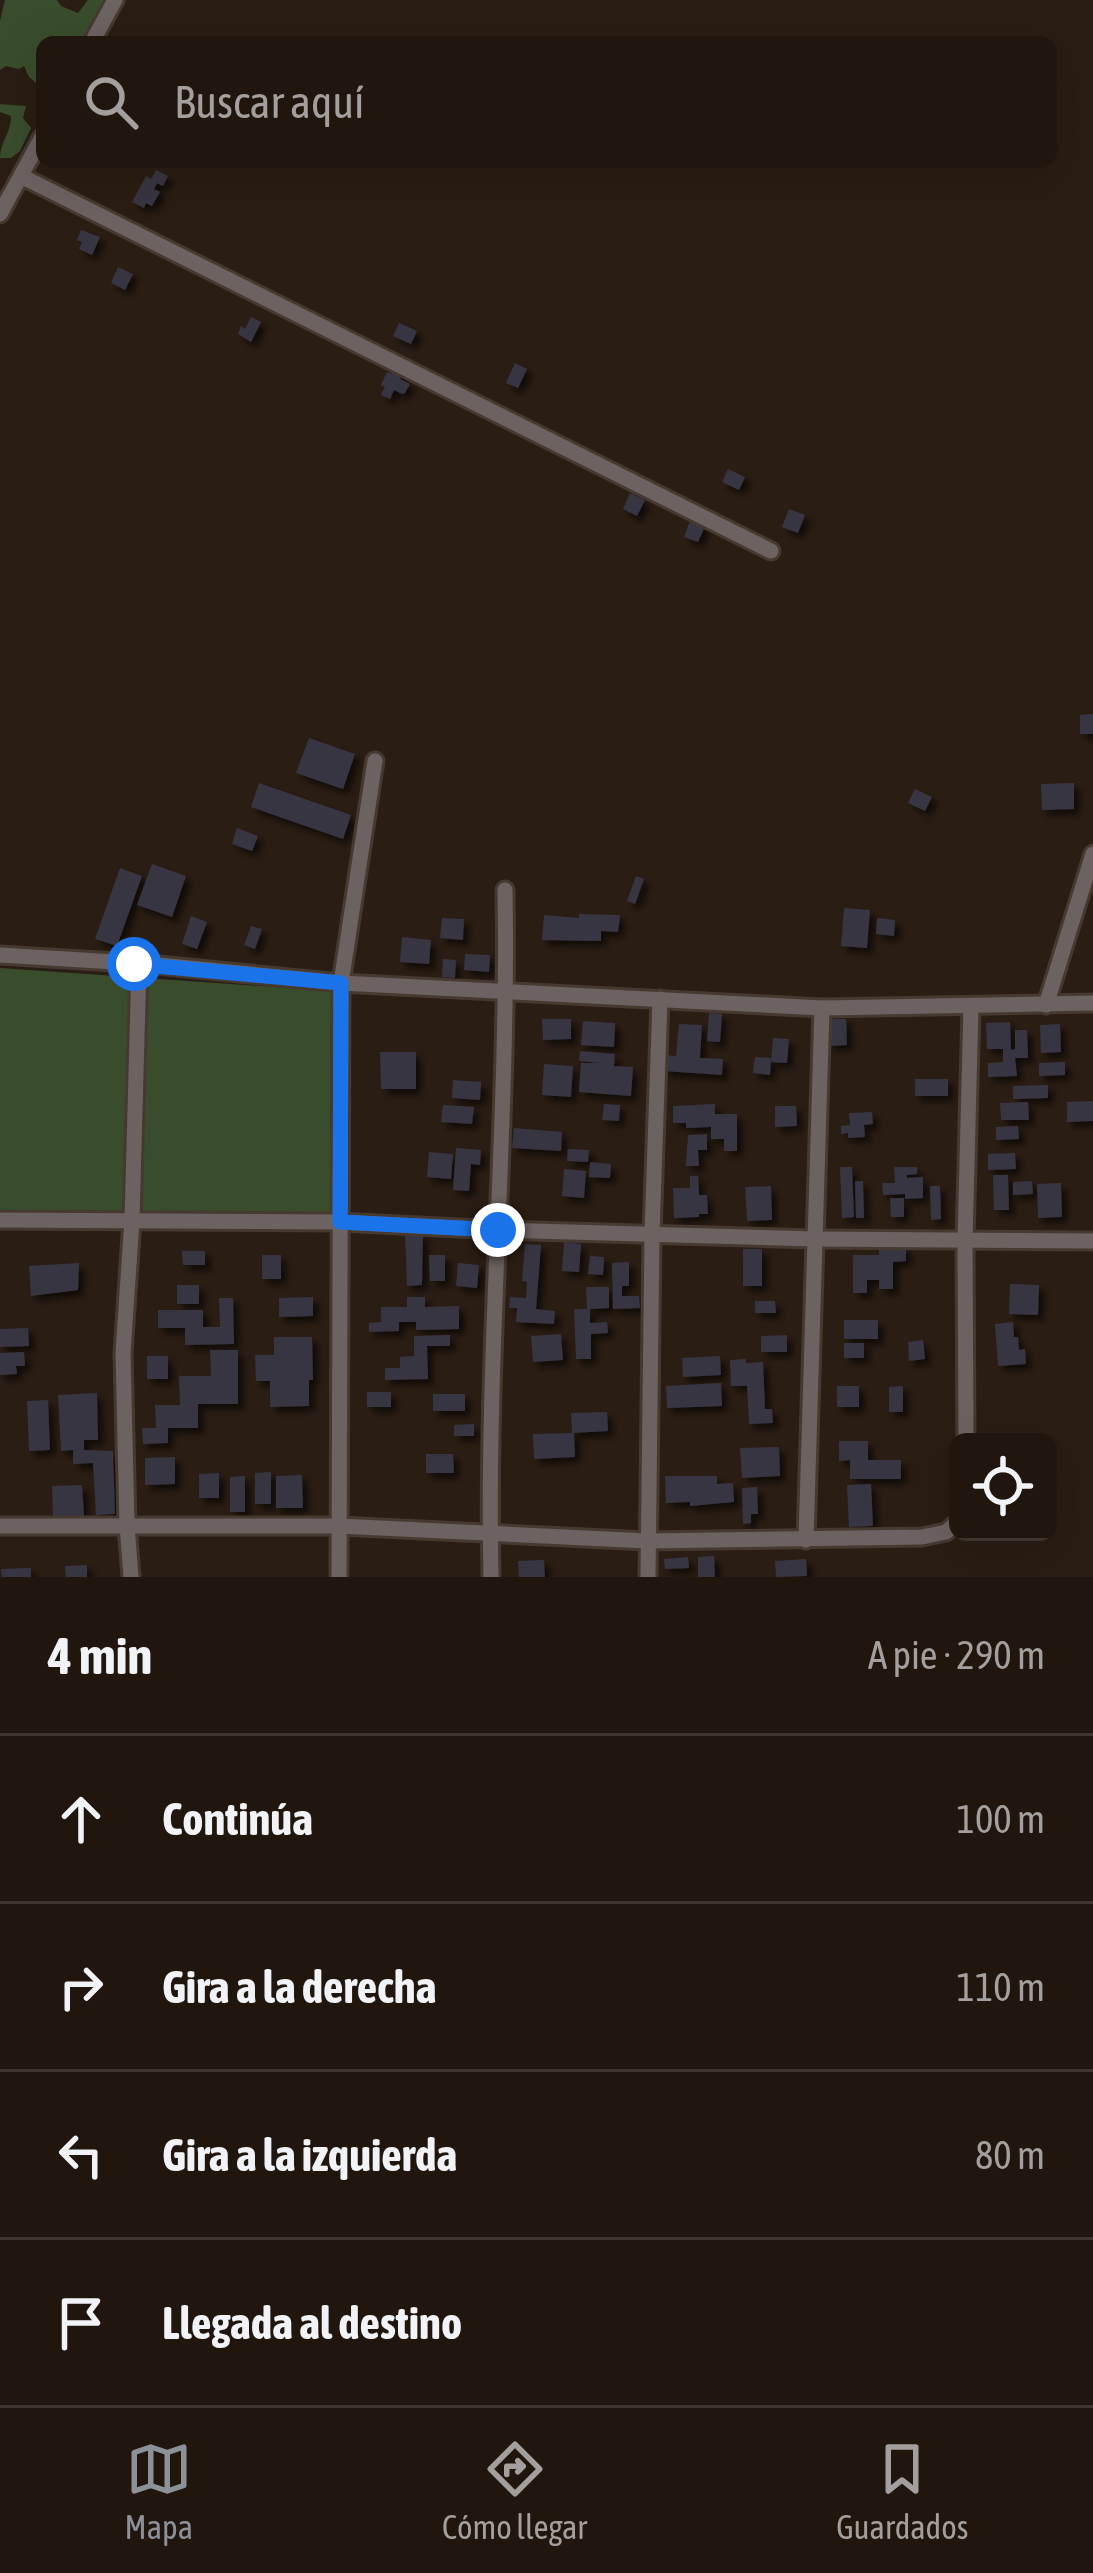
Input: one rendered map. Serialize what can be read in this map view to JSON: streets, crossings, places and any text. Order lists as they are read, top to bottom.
{
  "page": {
    "search": "Buscar aquí",
    "heading": ["4 min", "A pie · 290 m"],
    "list": [
      ["Continúa", "100 m"],
      ["Gira a la derecha", "110 m"],
      ["Gira a la izquierda", "80 m"],
      "Llegada al destino"
    ],
    "nav": ["Mapa", "Cómo llegar", "Guardados"]
  }
}
